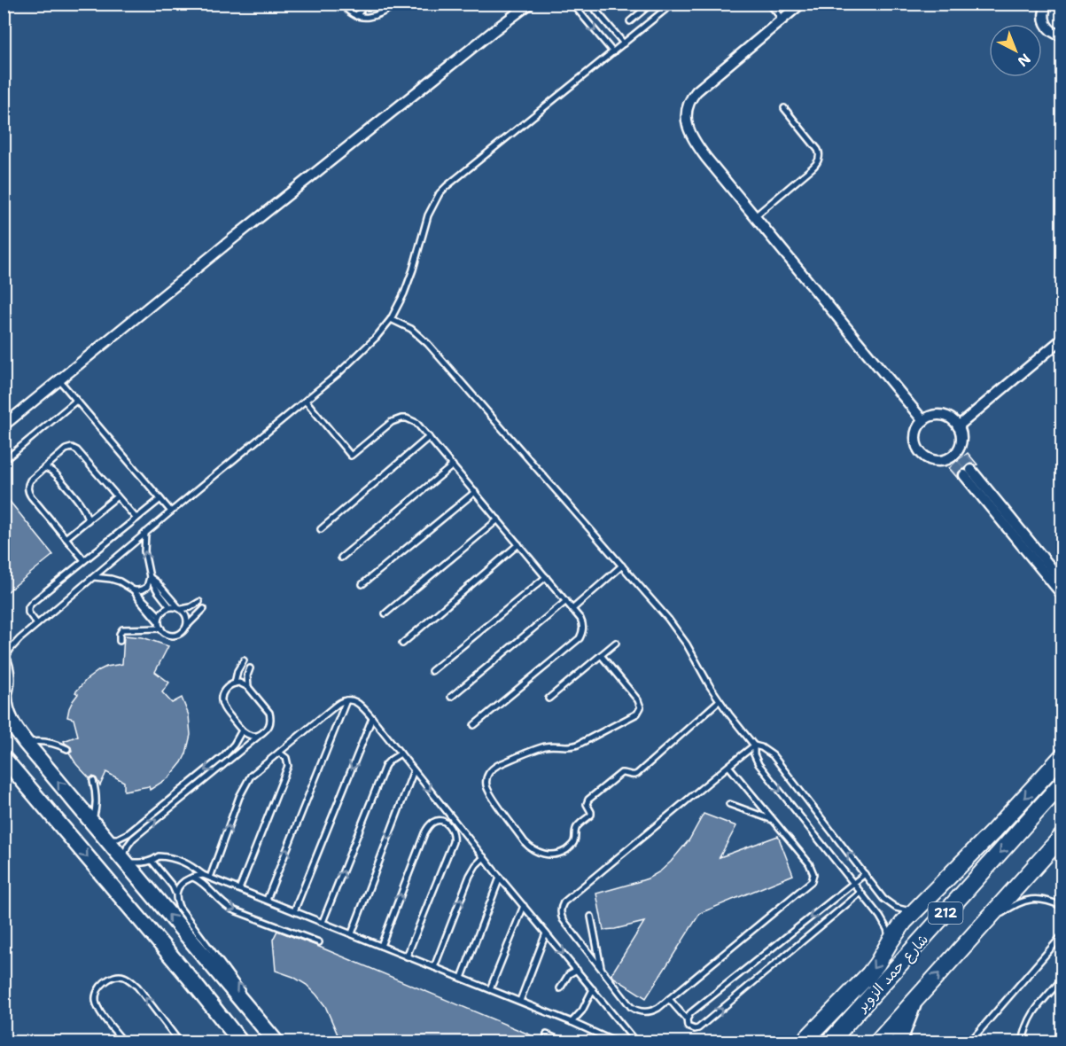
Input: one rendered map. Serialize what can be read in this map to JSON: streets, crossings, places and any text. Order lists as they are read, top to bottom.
{
  "streets": {
    "main road": ["212", "شارع حمد الزوير"]
  },
  "north": "bottom right"
}
